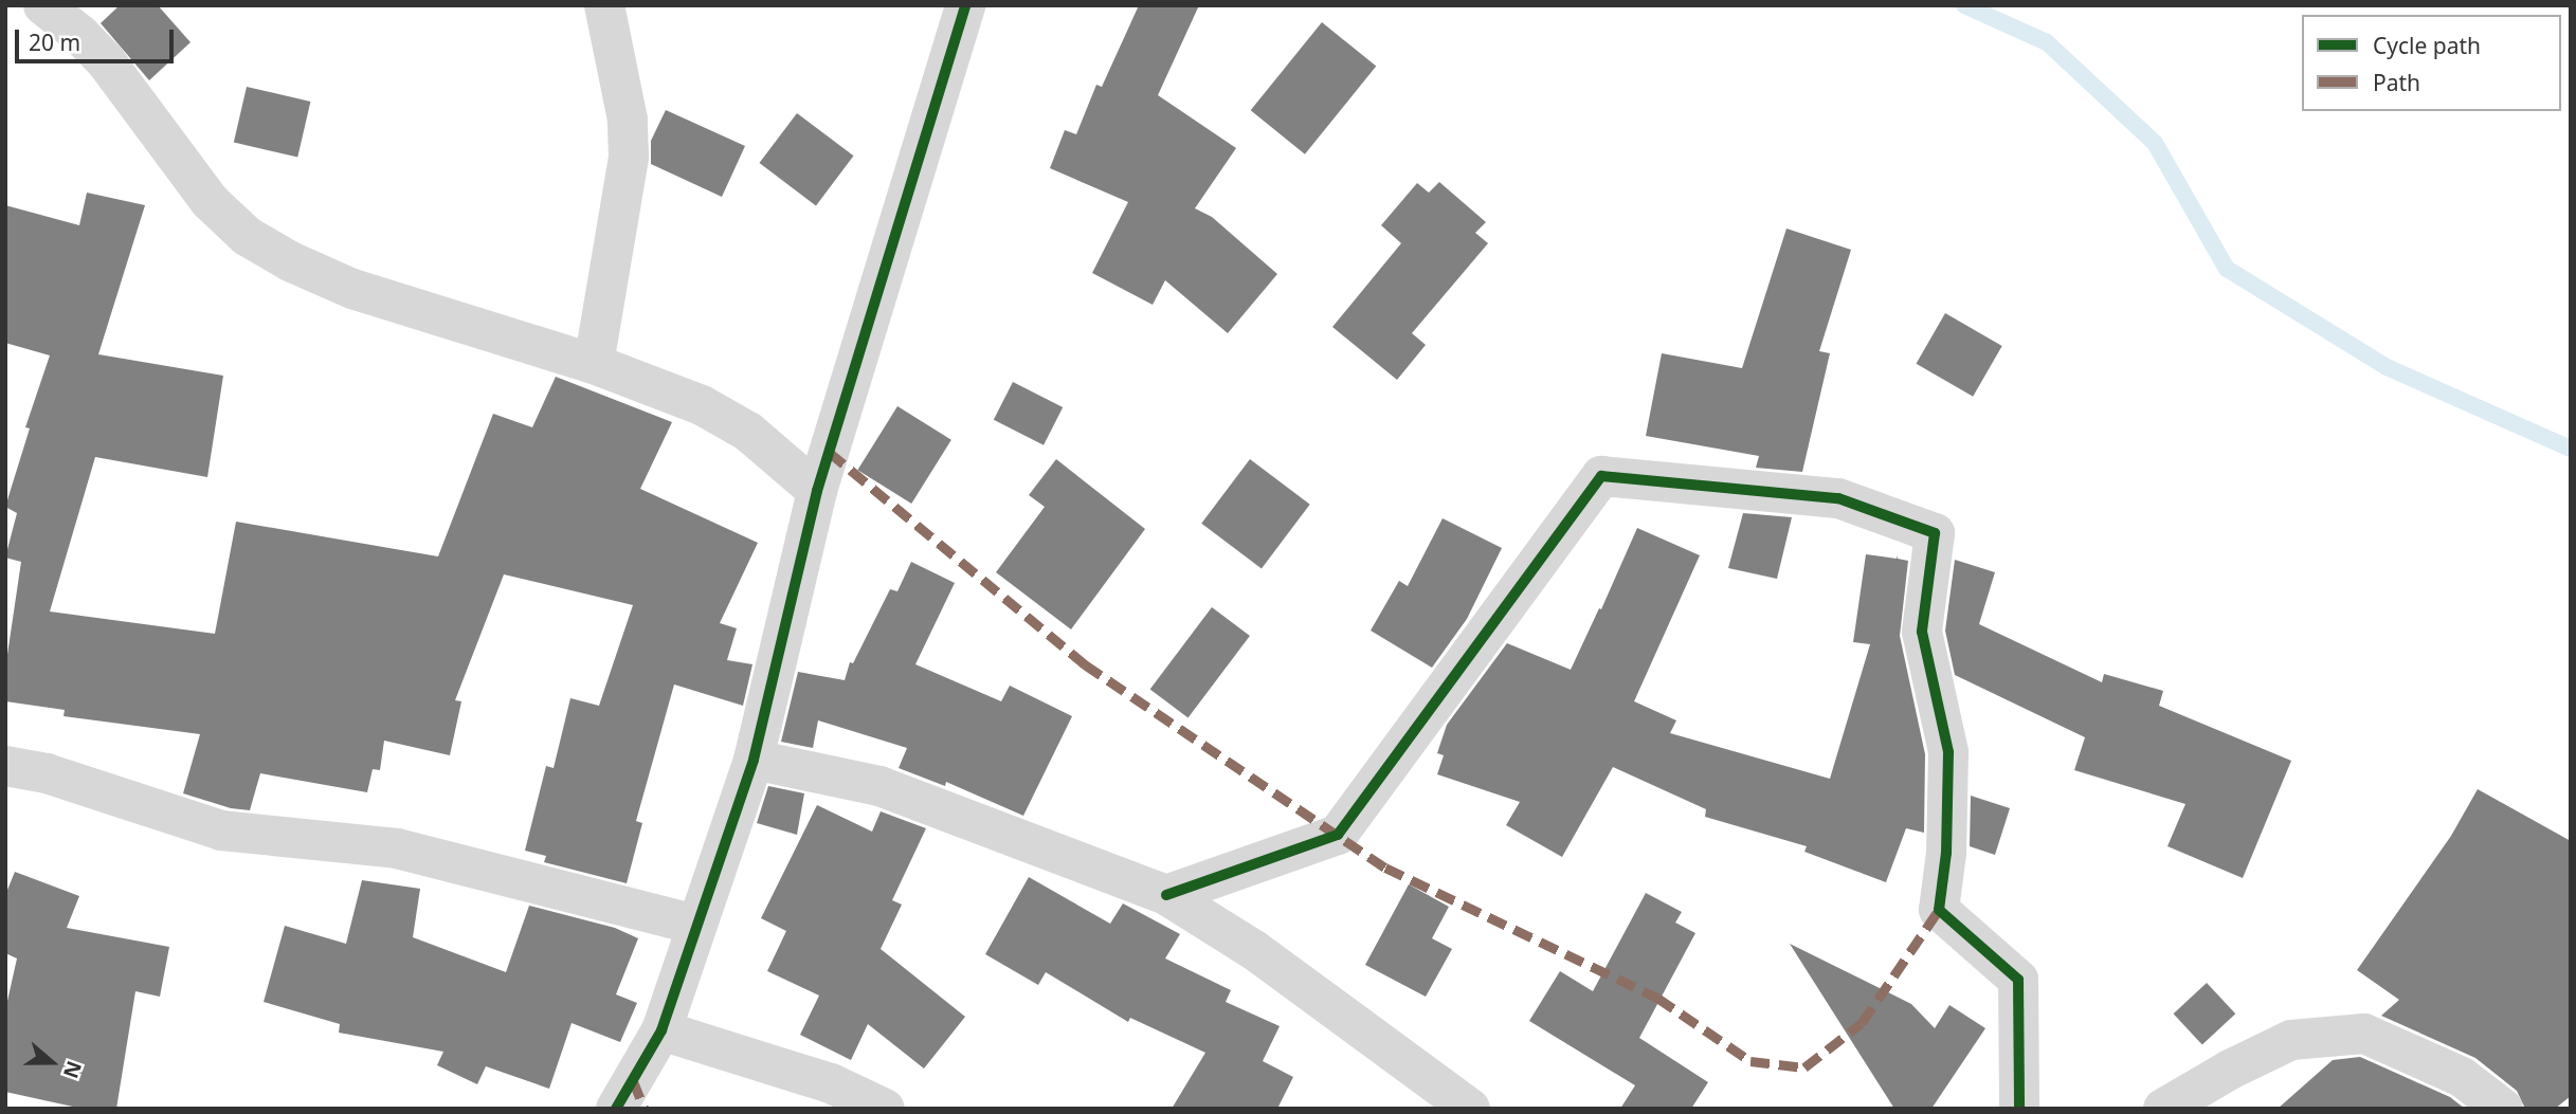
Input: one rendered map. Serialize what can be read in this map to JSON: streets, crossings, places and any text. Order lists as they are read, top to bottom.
{
  "legend": ["Cycle path", "Path"],
  "scale_bar": "20 m",
  "north": "right"
}
